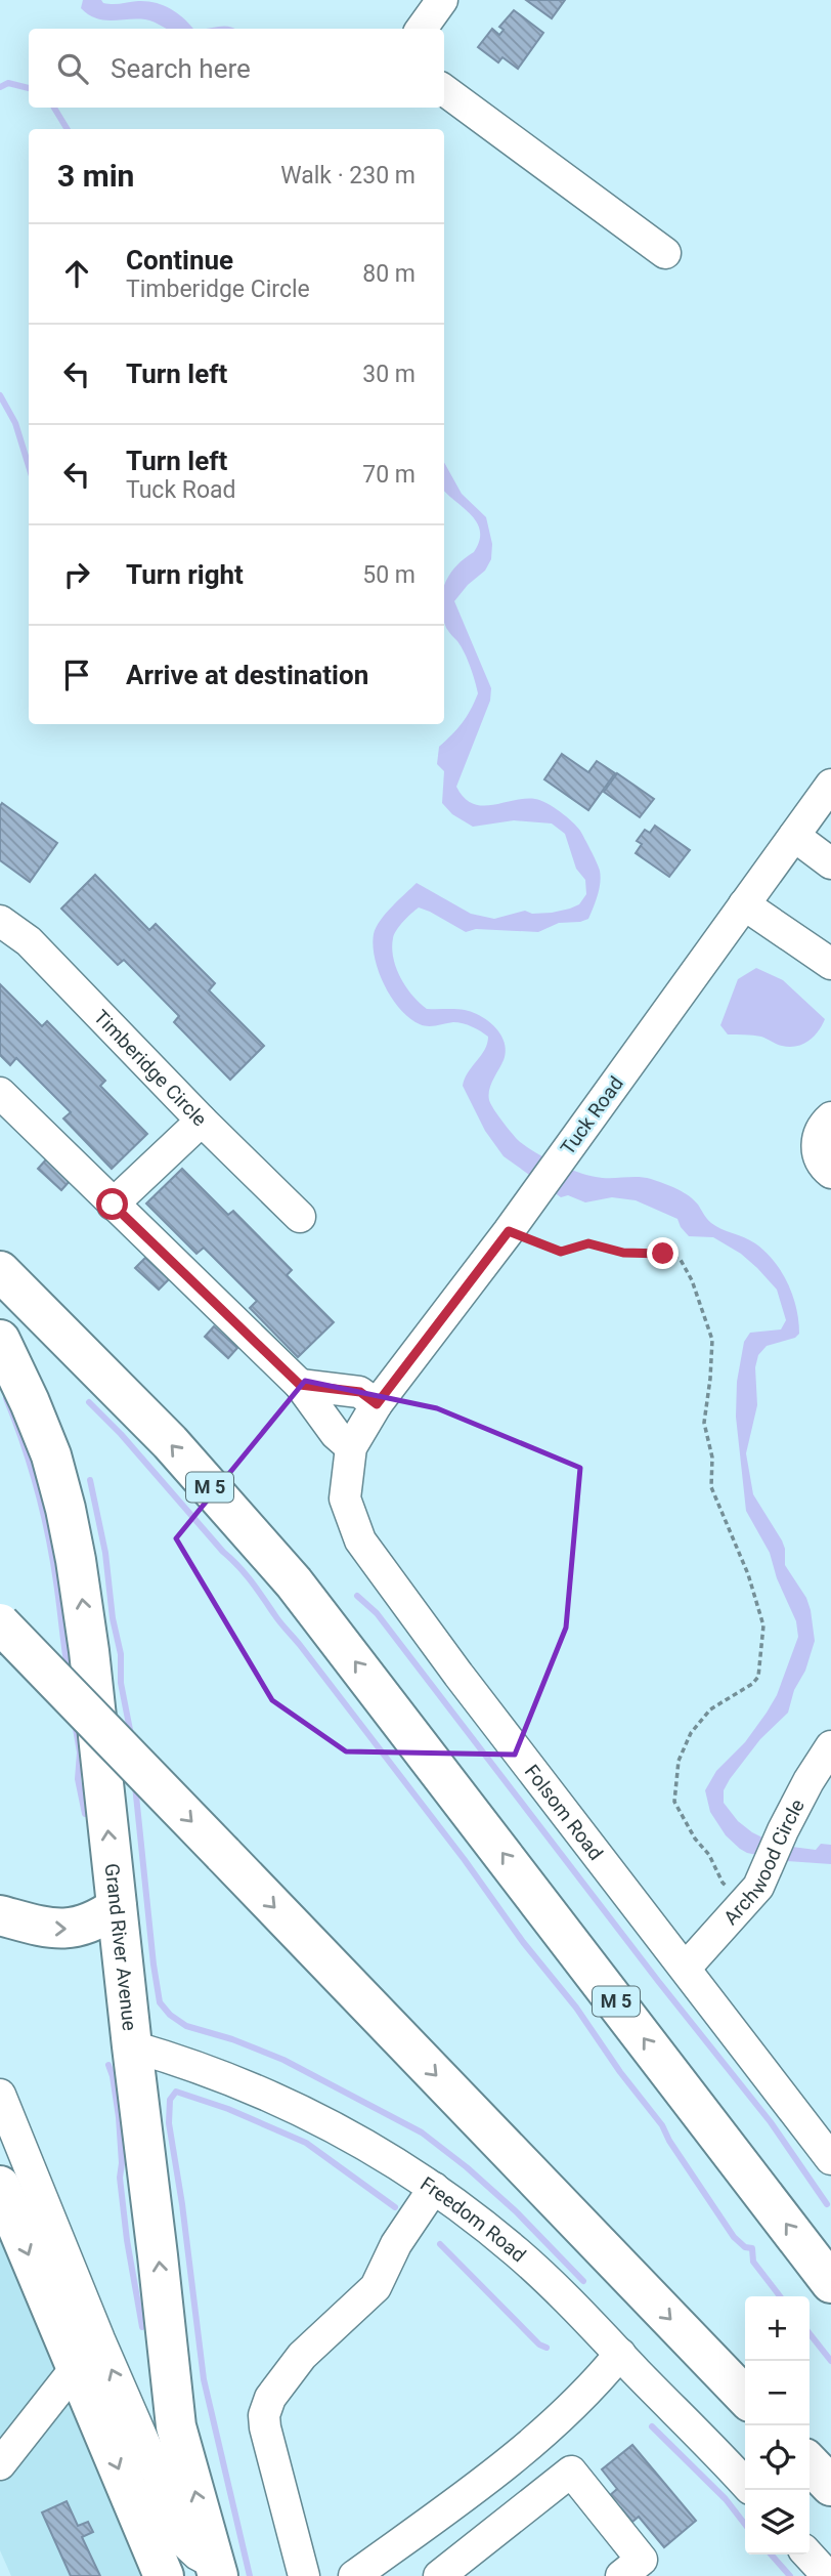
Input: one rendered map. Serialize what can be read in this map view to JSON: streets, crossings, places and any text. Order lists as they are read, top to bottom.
{
  "streets": {
    "main road": ["M 5", "Grand River Avenue"],
    "street": [
      "Timberidge Circle",
      "Tuck Road",
      "Folsom Road",
      "Archwood Circle",
      "Freedom Road"
    ]
  },
  "crossings": [
    ["Tuck Road", "Folsom Road"],
    ["Folsom Road", "Archwood Circle"],
    ["Grand River Avenue", "Freedom Road"]
  ],
  "page": {
    "search": "Search here",
    "heading": ["3 min", "Walk · 230 m"],
    "list": [
      ["Continue", "Timberidge Circle", "80 m"],
      ["Turn left", "30 m"],
      ["Turn left", "Tuck Road", "70 m"],
      ["Turn right", "50 m"],
      "Arrive at destination"
    ],
    "map_buttons": ["+", "−"]
  }
}
